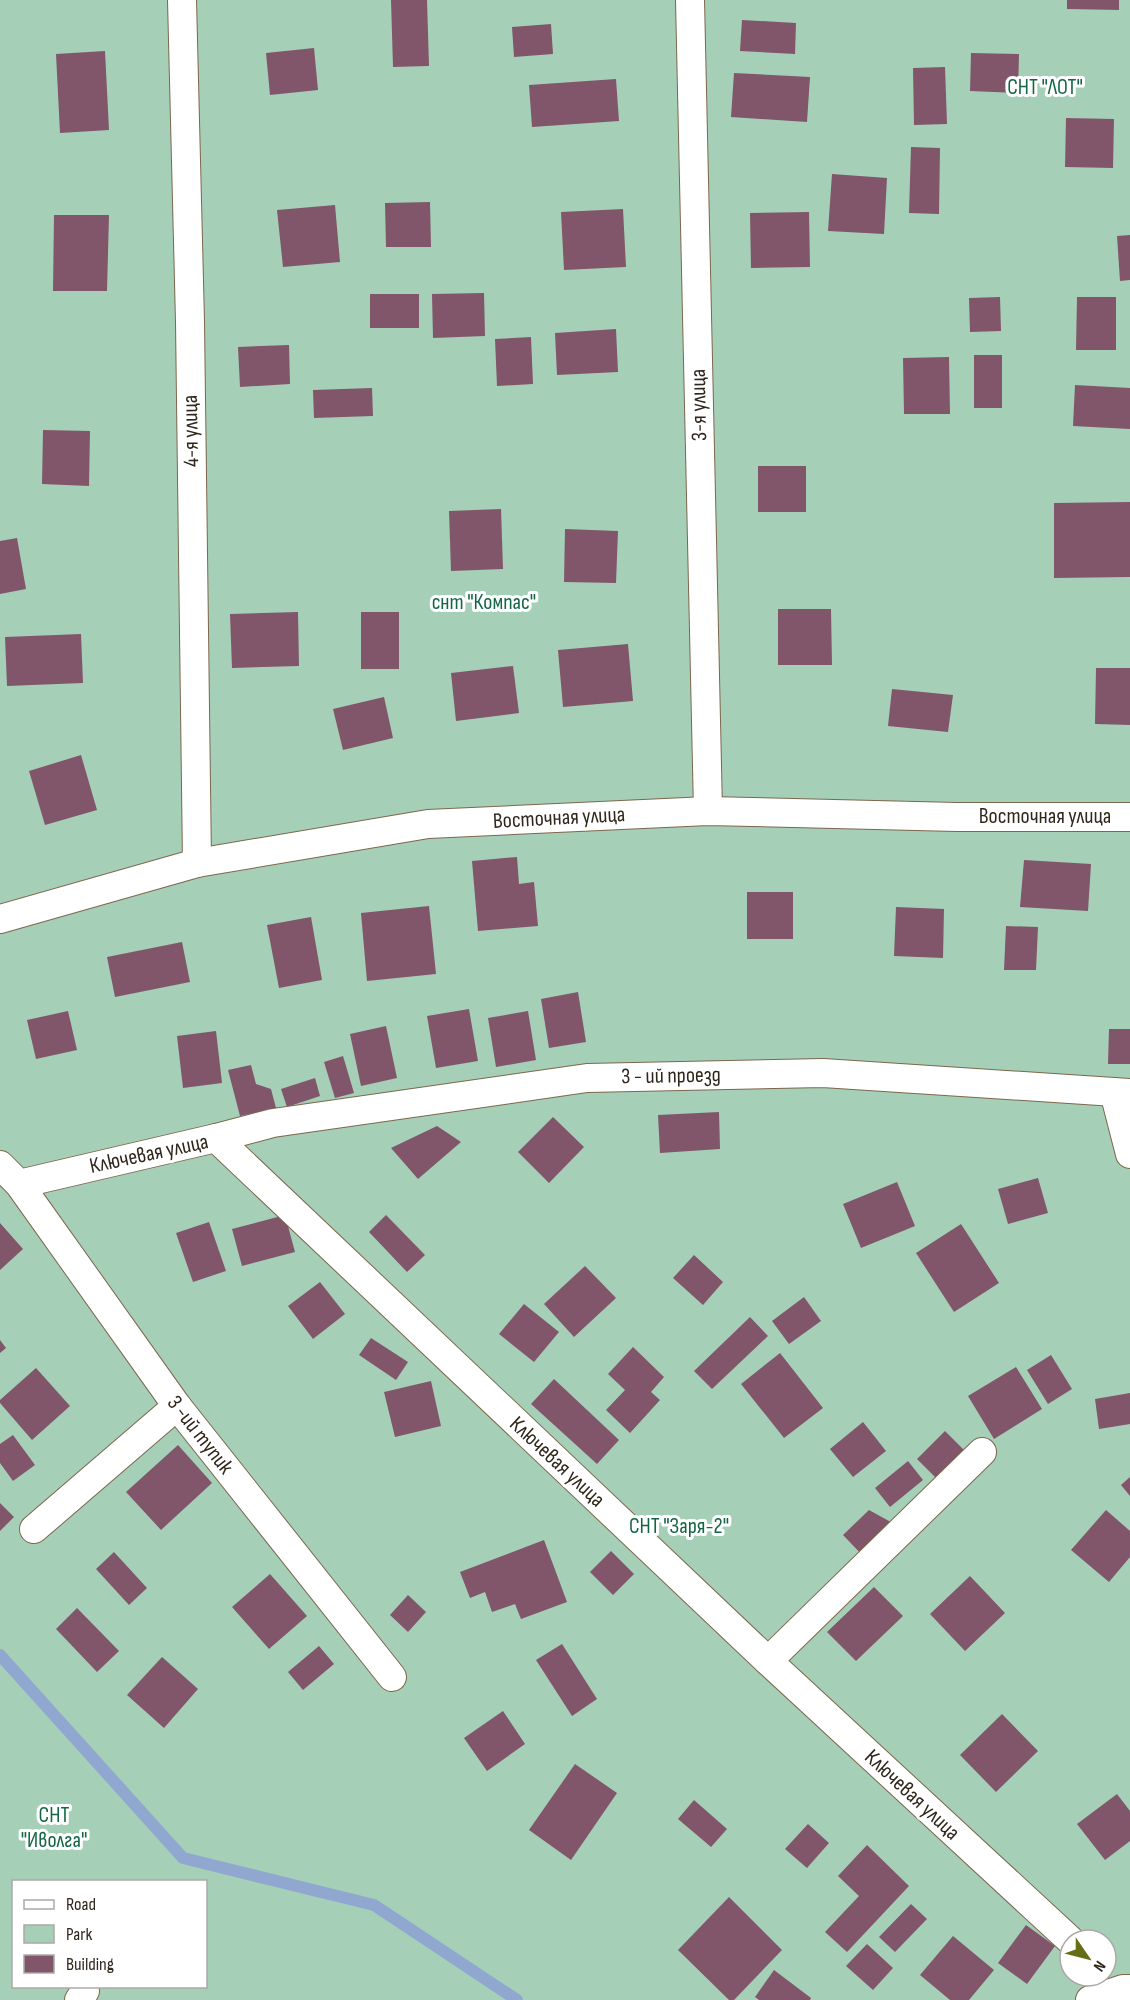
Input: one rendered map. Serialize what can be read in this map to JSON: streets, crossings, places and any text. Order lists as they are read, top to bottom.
{
  "streets": {
    "street": [
      "3-я улица",
      "4-я улица",
      "Восточная улица",
      "3 - ий проезд",
      "Ключевая улица",
      "3 -ий тупик"
    ]
  },
  "crossings": [
    ["3-я улица", "Восточная улица"],
    ["4-я улица", "Восточная улица"],
    ["3 - ий проезд", "Ключевая улица"],
    ["Ключевая улица", "3 -ий тупик"]
  ],
  "parks": [
    "СНТ \"ЛОТ\"",
    "снт \"Компас\"",
    "СНТ \"Заря-2\"",
    "СНТ \"Иволга\""
  ],
  "legend": ["Road", "Park", "Building"],
  "north": "bottom right"
}
